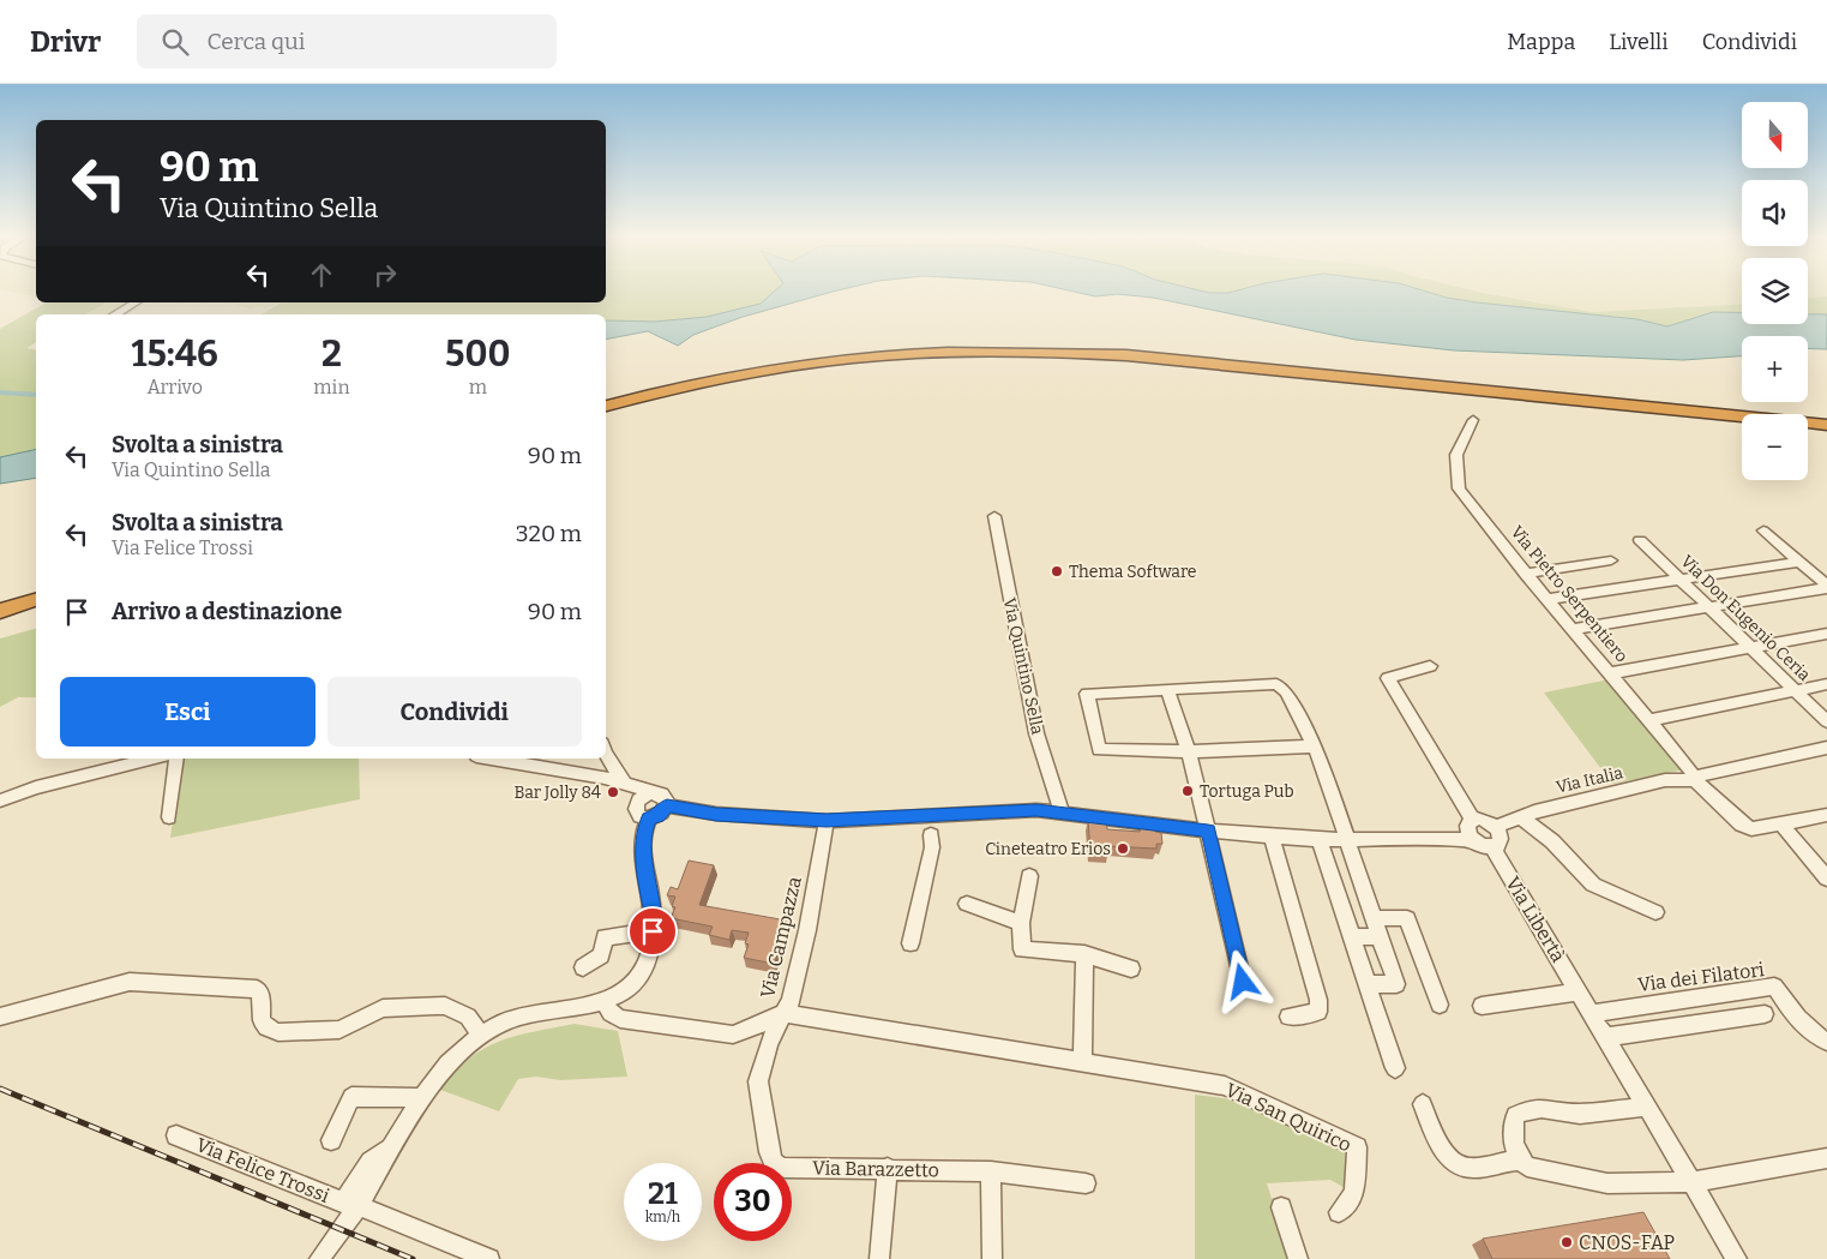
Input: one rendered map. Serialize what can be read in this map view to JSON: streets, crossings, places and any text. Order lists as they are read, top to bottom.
{
  "streets": {
    "street": [
      "Via Pietro Serpentiero",
      "Via Don Eugenio Ceria",
      "Via Quintino Sella",
      "Via Italia",
      "Via Libertà",
      "Via Campazza",
      "Via dei Filatori",
      "Via San Quirico",
      "Via Barazzetto",
      "Via Felice Trossi"
    ]
  },
  "crossings": [
    ["Via Pietro Serpentiero", "Via Italia"],
    ["Via Italia", "Via Libertà"],
    ["Via Libertà", "Via dei Filatori"],
    ["Via Campazza", "Via San Quirico"],
    ["Via Campazza", "Via Barazzetto"],
    ["Via Campazza", "Via Felice Trossi"],
    ["Via San Quirico", "Via Barazzetto"]
  ],
  "places": [
    "Thema Software",
    "Tortuga Pub",
    "Bar Jolly 84",
    "Cineteatro Erios",
    "CNOS-FAP"
  ],
  "north": "bottom",
  "page": {
    "header": "Drivr",
    "search": "Cerca qui",
    "nav": ["Mappa", "Livelli", "Condividi"],
    "map_buttons": ["+", "−"],
    "turn": ["90 m", "Via Quintino Sella"],
    "eta": [
      "15:46",
      "Arrivo",
      "2",
      "min",
      "500",
      "m"
    ],
    "list": [
      {
        "name": "Svolta a sinistra",
        "note": "Via Quintino Sella",
        "value": "90 m"
      },
      {
        "name": "Svolta a sinistra",
        "note": "Via Felice Trossi",
        "value": "320 m"
      },
      {
        "name": "Arrivo a destinazione",
        "value": "90 m"
      }
    ],
    "buttons": ["Esci", "Condividi"],
    "speed": "21 km/h",
    "limit": "30"
  }
}
